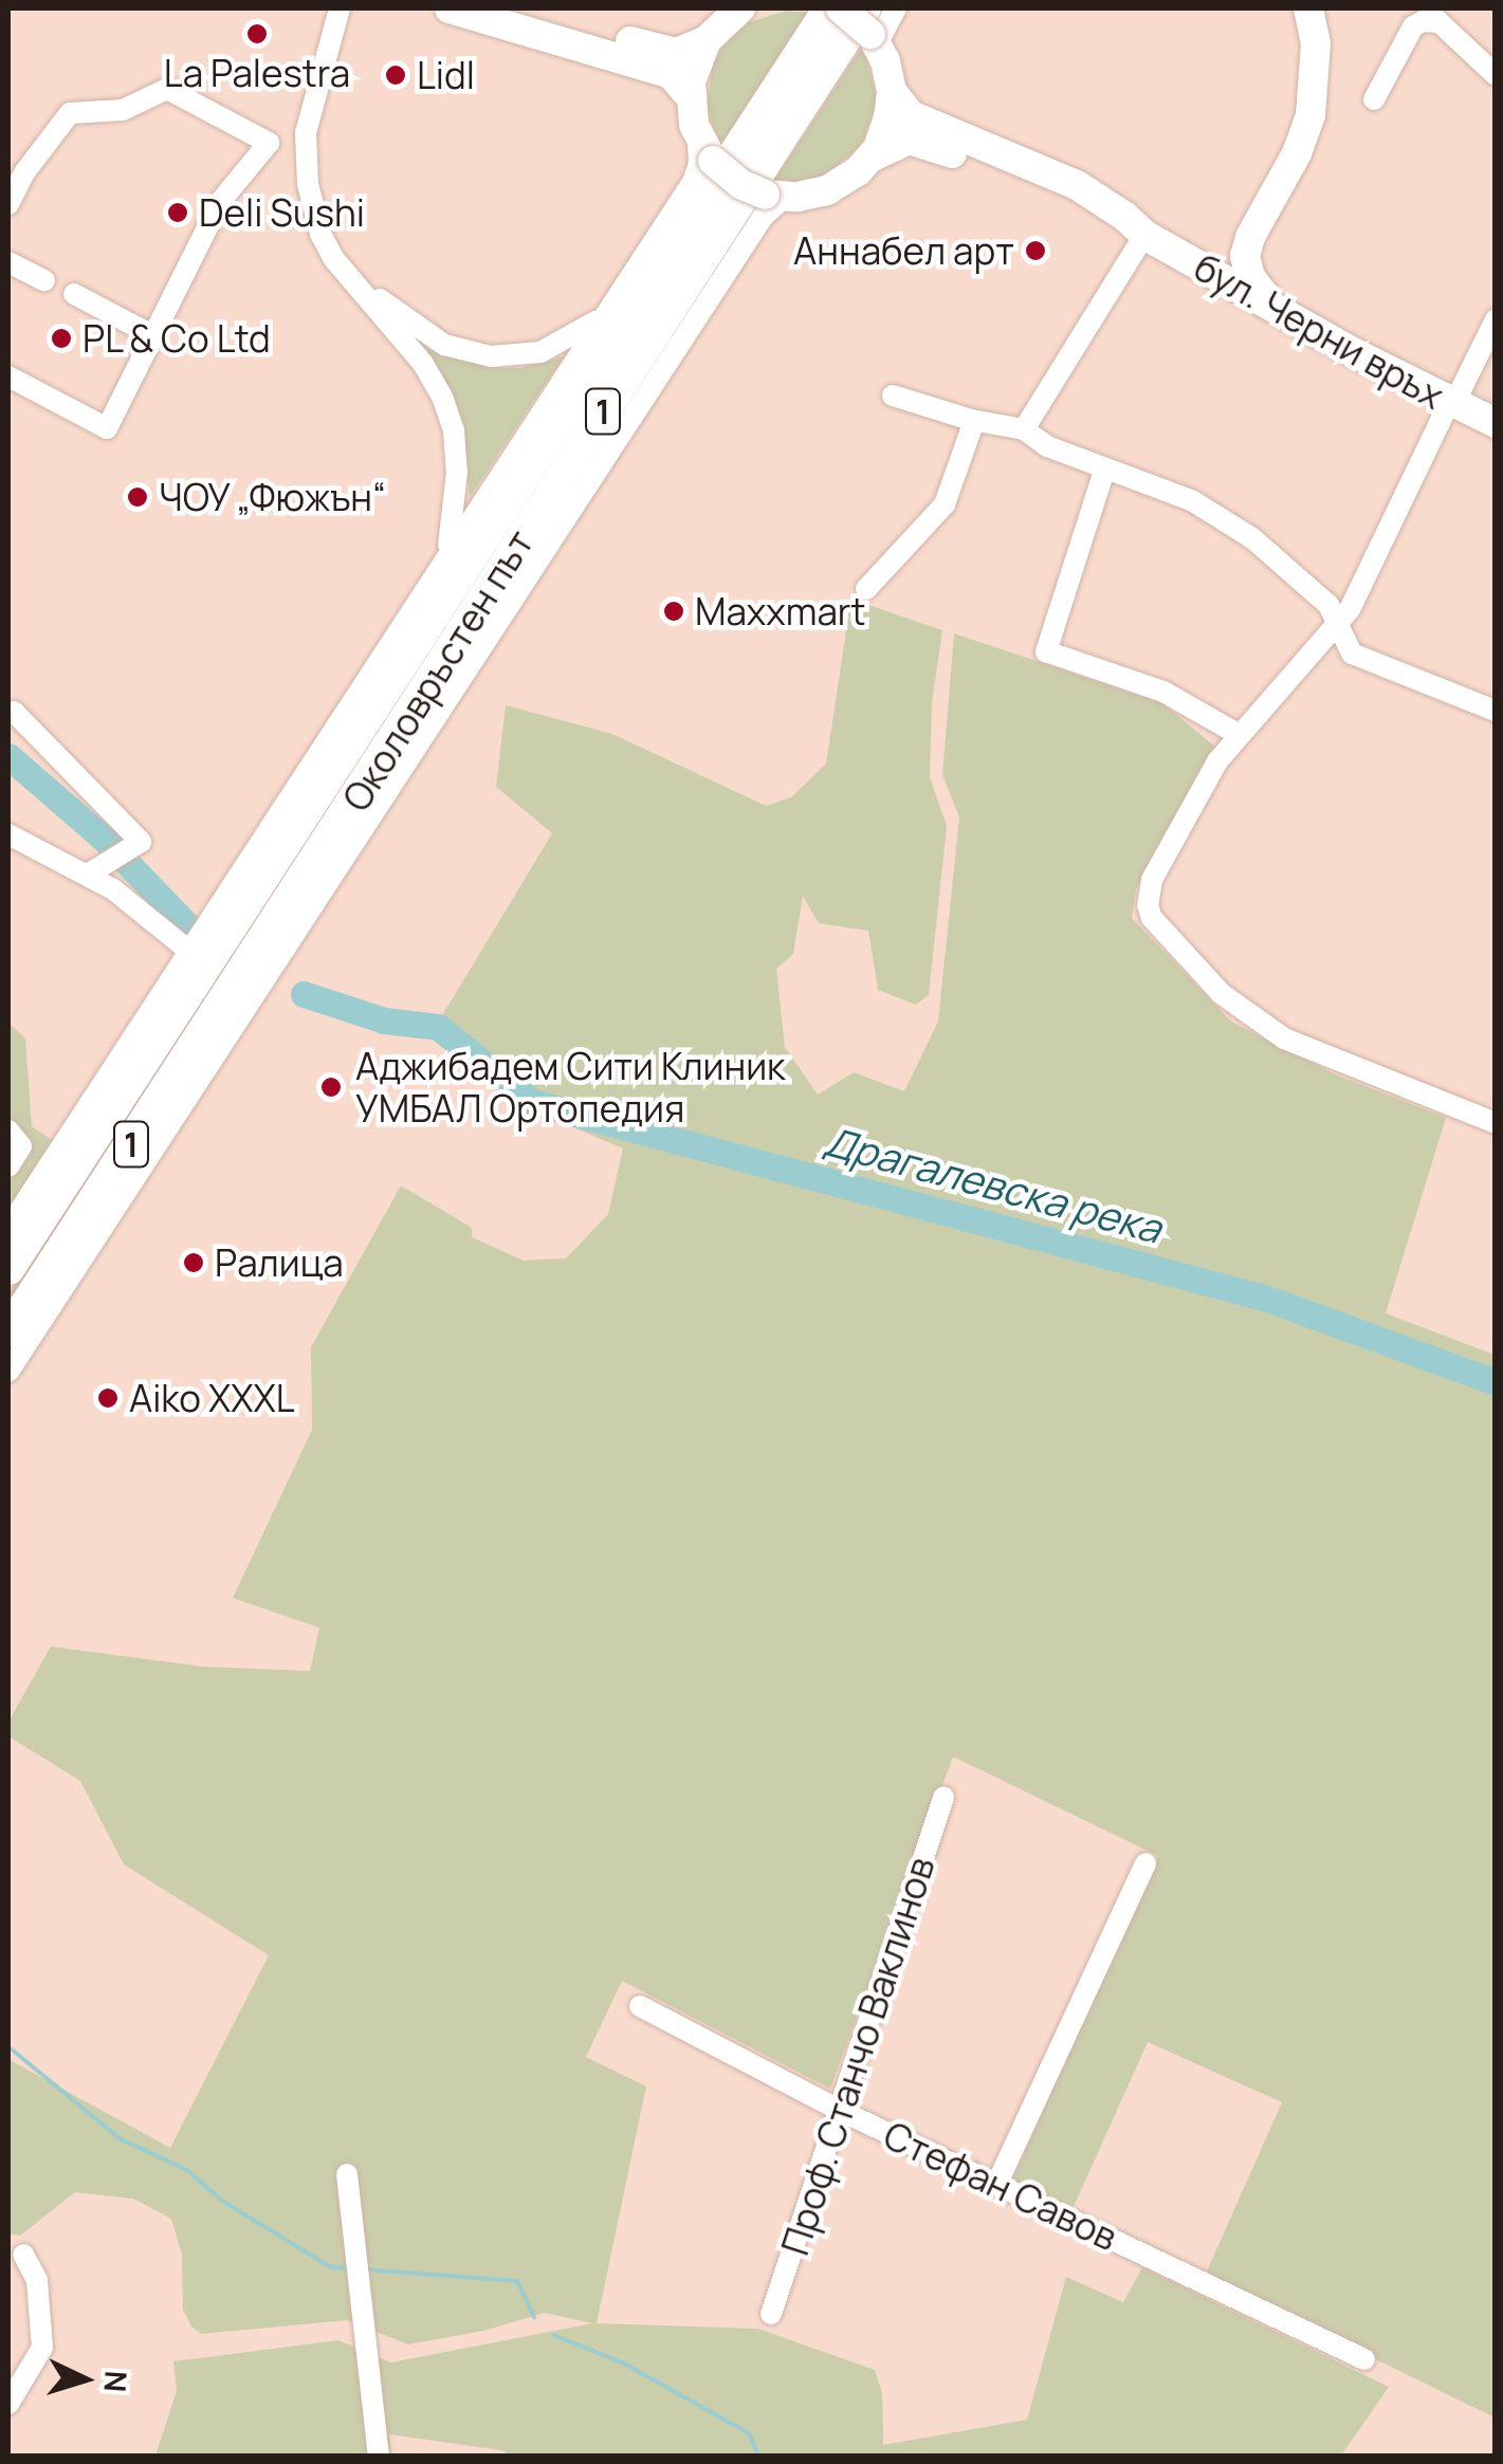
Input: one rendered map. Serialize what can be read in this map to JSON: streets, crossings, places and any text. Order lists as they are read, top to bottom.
{
  "streets": {
    "highway": ["1", "Околовръстен път"],
    "main road": ["бул. Черни връх"],
    "street": ["Проф. Станчо Ваклинов", "Стефан Савов"]
  },
  "crossings": [
    ["бул. Черни връх", "Околовръстен път"],
    ["Проф. Станчо Ваклинов", "Стефан Савов"]
  ],
  "water": ["Драгалевска река"],
  "places": [
    "La Palestra",
    "Lidl",
    "Deli Sushi",
    "Аннабел арт",
    "PL & Co Ltd",
    "ЧОУ „Фюжън“",
    "Maxxmart",
    "Аджибадем Сити Клиник УМБАЛ Ортопедия",
    "Ралица",
    "Aiko XXXL"
  ],
  "north": "right"
}
